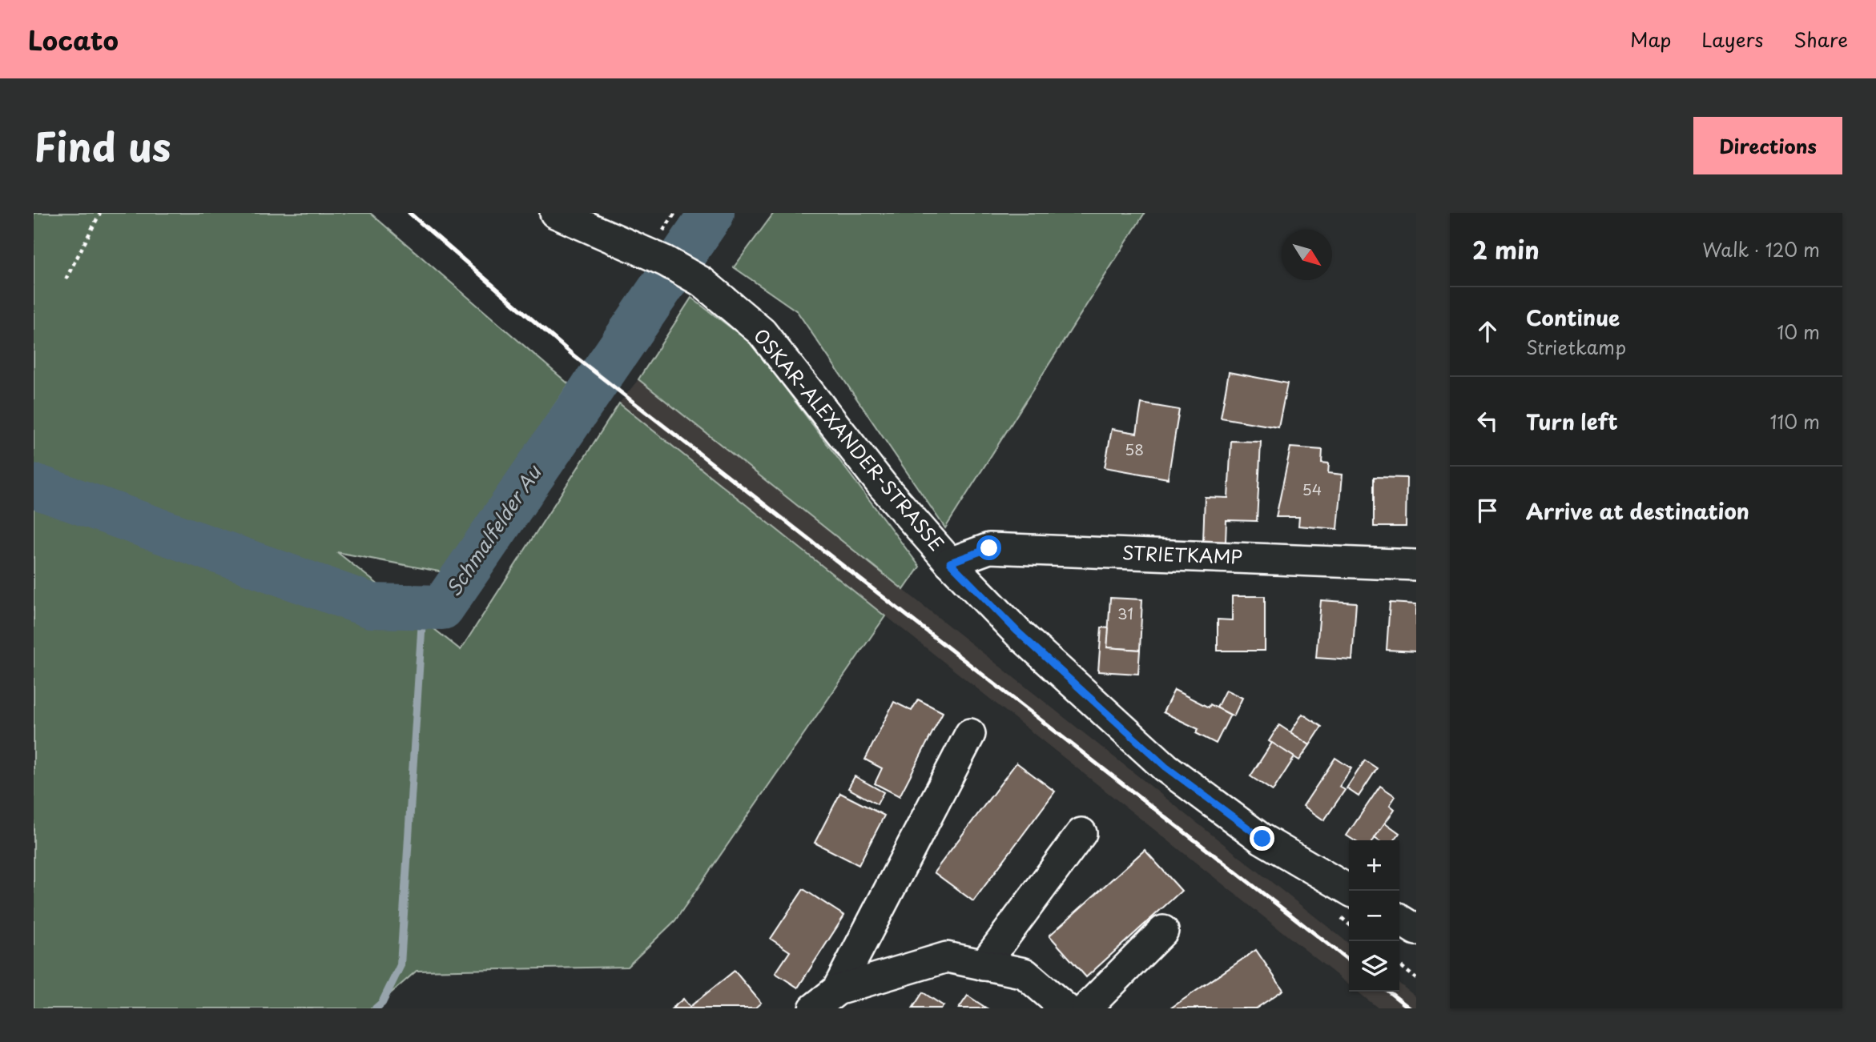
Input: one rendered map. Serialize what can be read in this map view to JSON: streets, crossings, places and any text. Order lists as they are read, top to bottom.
{
  "streets": {
    "street": ["OSKAR-ALEXANDER-STRASSE", "STRIETKAMP"]
  },
  "crossings": [
    ["OSKAR-ALEXANDER-STRASSE", "STRIETKAMP"]
  ],
  "water": ["Schmalfelder Au"],
  "house_numbers": ["58", "54", "31"],
  "north": "bottom right",
  "page": {
    "header": "Locato",
    "nav": ["Map", "Layers", "Share"],
    "title": "Find us",
    "buttons": "Directions",
    "heading": ["2 min", "Walk · 120 m"],
    "list": [
      ["Continue", "Strietkamp", "10 m"],
      ["Turn left", "110 m"],
      "Arrive at destination"
    ],
    "map_buttons": ["+", "−"]
  }
}
